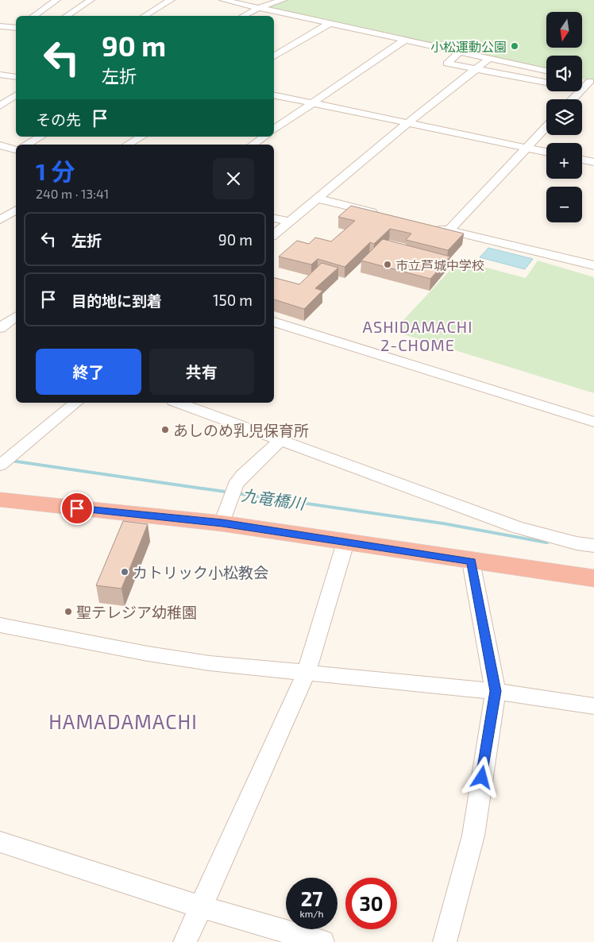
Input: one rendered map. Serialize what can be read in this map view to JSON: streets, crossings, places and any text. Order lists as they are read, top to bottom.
{
  "districts": ["ASHIDAMACHI 2-CHOME", "HAMADAMACHI"],
  "water": ["九竜橋川"],
  "places": [
    "小松運動公園",
    "市立芦城中学校",
    "あしのめ乳児保育所",
    "カトリック小松教会",
    "聖テレジア幼稚園"
  ],
  "north": "bottom",
  "page": {
    "map_buttons": ["+", "−"],
    "turn": ["90 m", "左折"],
    "then": "その先",
    "heading": ["1 分", "240 m · 13:41"],
    "list": [
      {
        "name": "左折",
        "value": "90 m"
      },
      {
        "name": "目的地に到着",
        "value": "150 m"
      }
    ],
    "buttons": ["終了", "共有"],
    "speed": "27 km/h",
    "limit": "30"
  }
}
